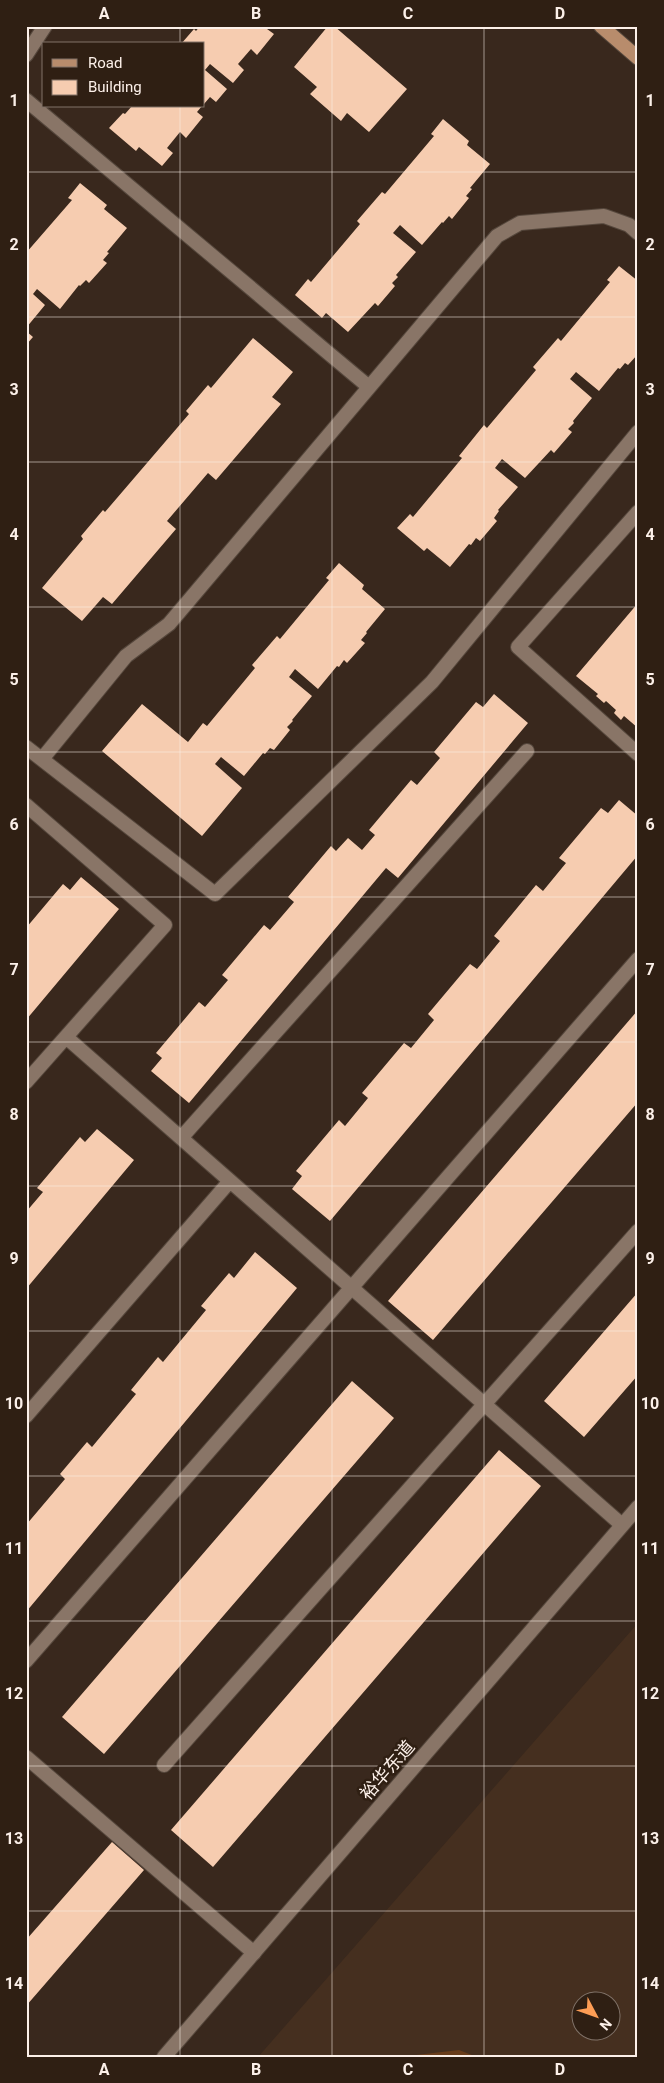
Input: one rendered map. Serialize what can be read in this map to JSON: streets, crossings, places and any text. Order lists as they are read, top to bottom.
{
  "streets": {
    "street": ["裕华东道"]
  },
  "legend": ["Road", "Building"],
  "north": "bottom right",
  "grid": {
    "columns": [
      "A",
      "B",
      "C",
      "D"
    ],
    "rows": [
      "1",
      "2",
      "3",
      "4",
      "5",
      "6",
      "7",
      "8",
      "9",
      "10",
      "11",
      "12",
      "13",
      "14"
    ]
  }
}
